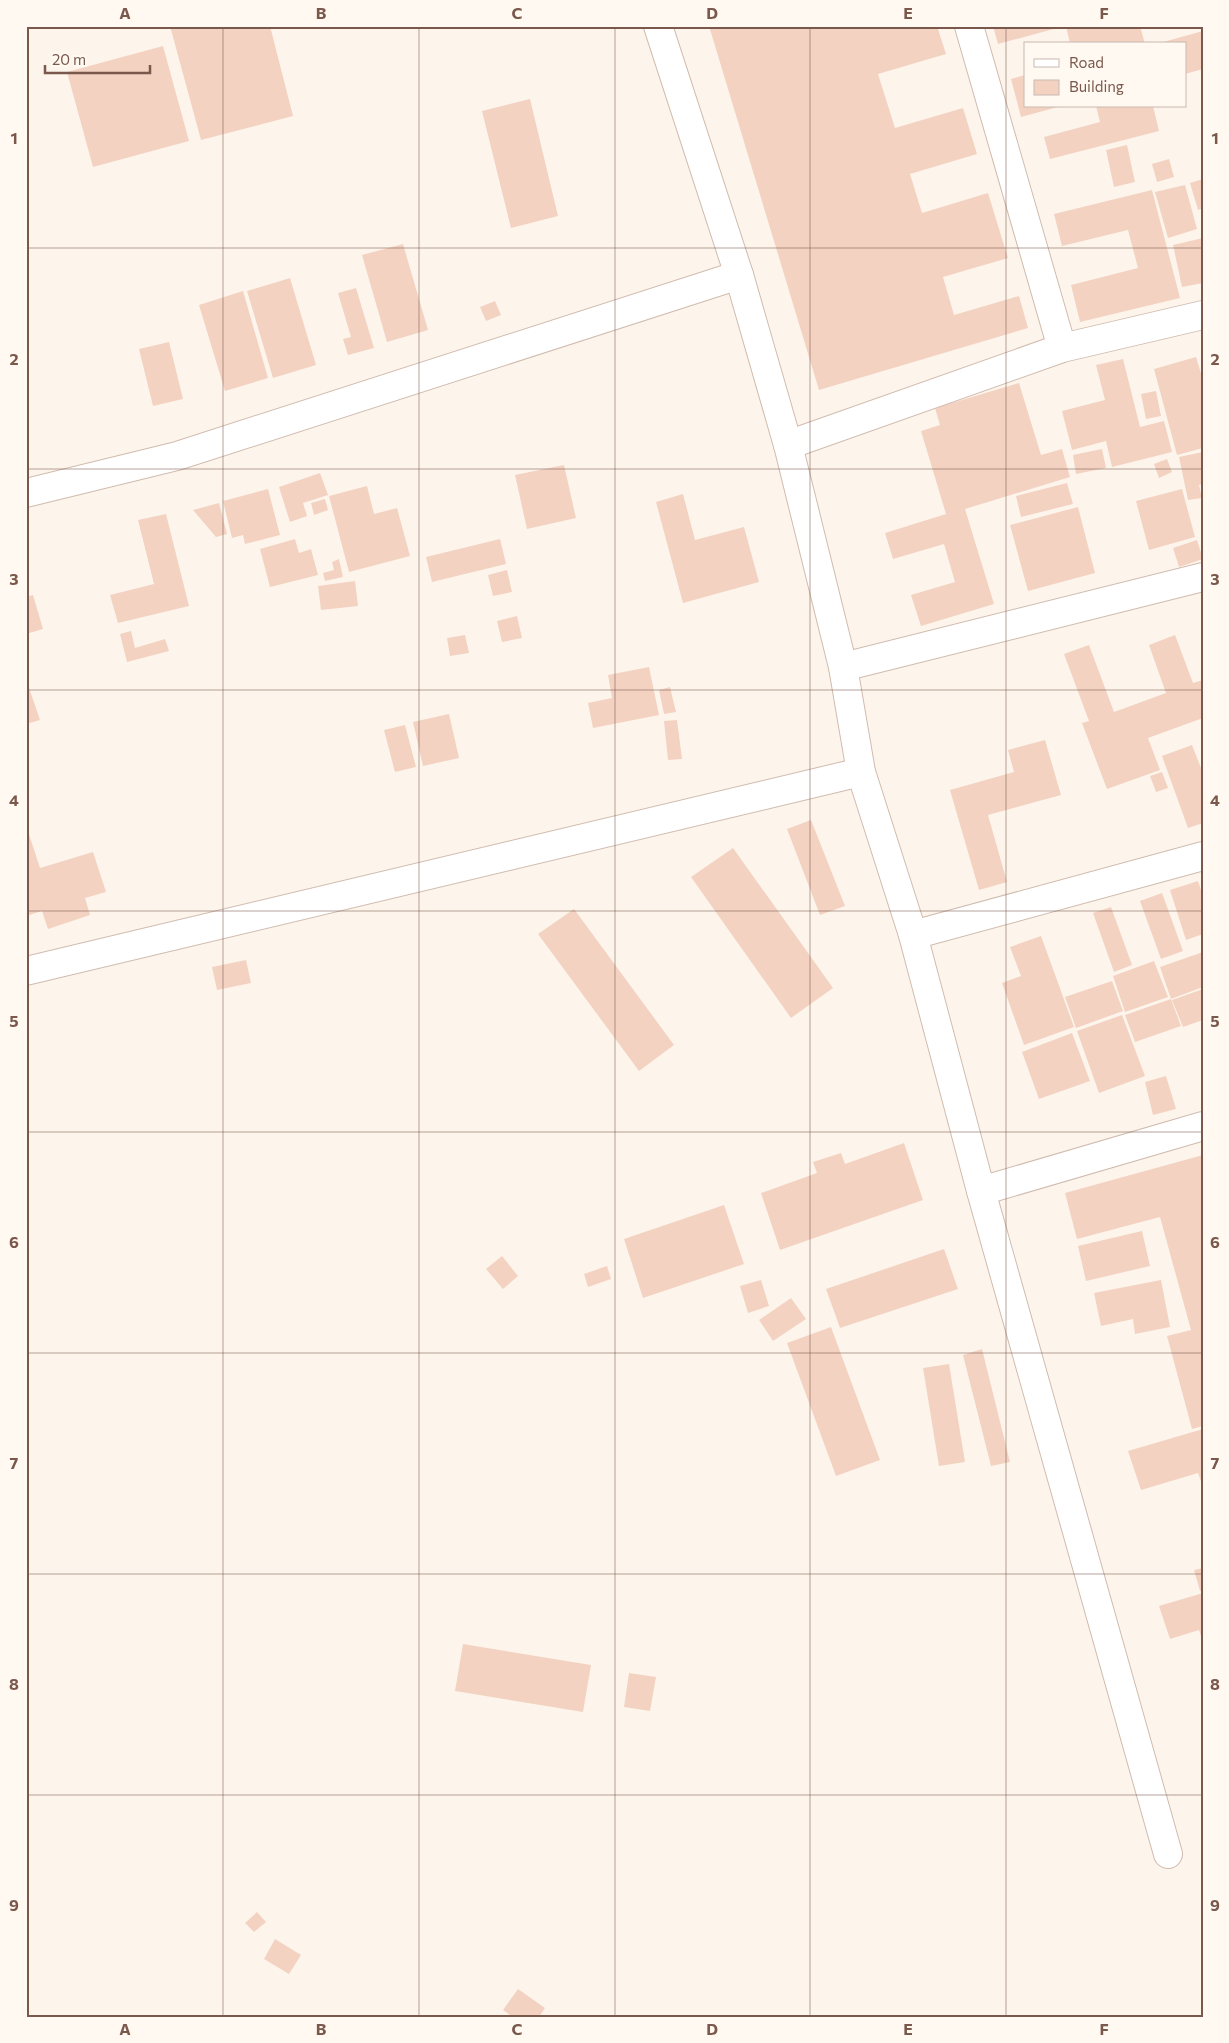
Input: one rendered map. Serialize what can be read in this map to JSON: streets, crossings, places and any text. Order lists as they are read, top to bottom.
{
  "legend": ["Road", "Building"],
  "scale_bar": "20 m",
  "grid": {
    "columns": [
      "A",
      "B",
      "C",
      "D",
      "E",
      "F"
    ],
    "rows": [
      "1",
      "2",
      "3",
      "4",
      "5",
      "6",
      "7",
      "8",
      "9"
    ]
  }
}
